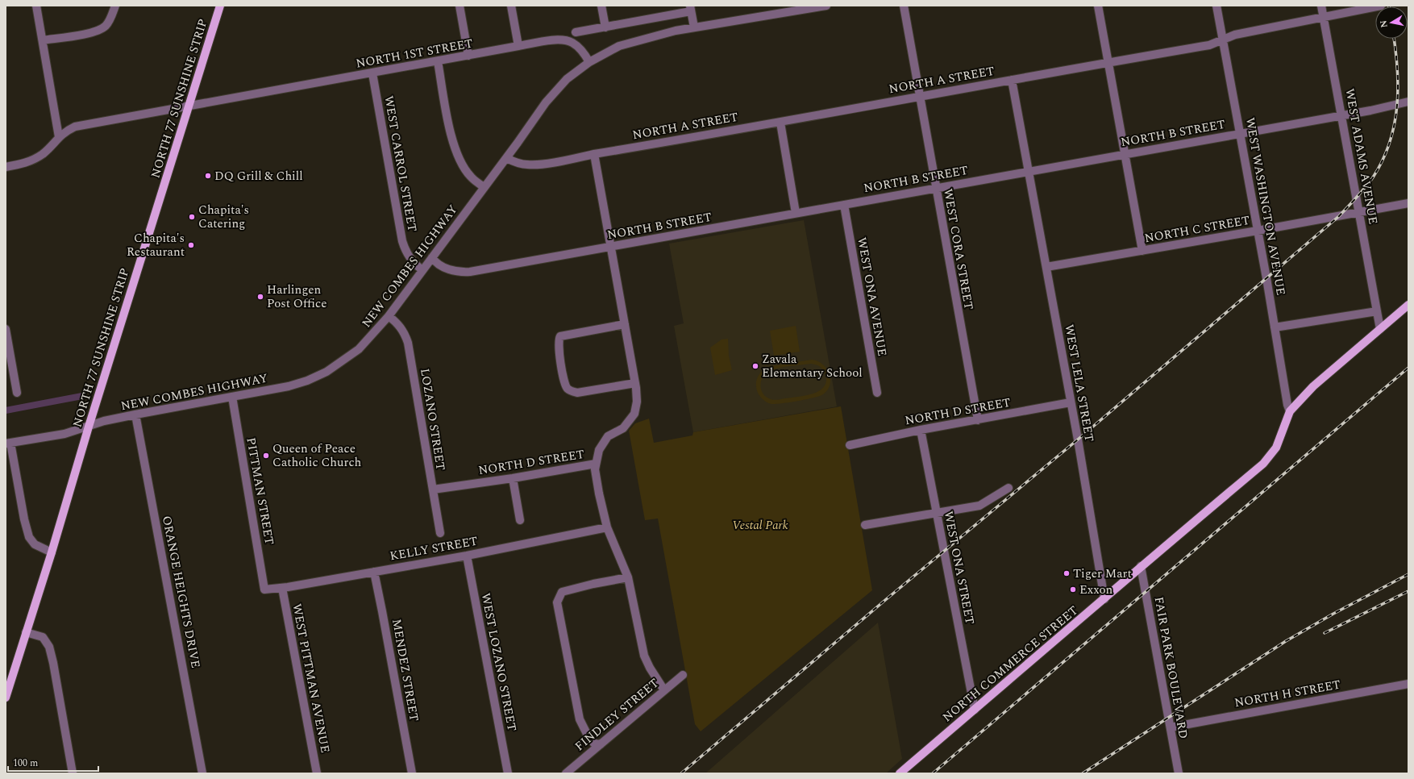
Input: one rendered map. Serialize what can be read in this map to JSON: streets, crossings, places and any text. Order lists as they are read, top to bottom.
{
  "streets": {
    "main road": ["NORTH 77 SUNSHINE STRIP", "NORTH COMMERCE STREET"],
    "street": [
      "NORTH 1ST STREET",
      "NORTH A STREET",
      "NORTH B STREET",
      "WEST ADAMS AVENUE",
      "WEST CARROL STREET",
      "WEST WASHINGTON AVENUE",
      "NORTH C STREET",
      "WEST CORA STREET",
      "NEW COMBES HIGHWAY",
      "WEST ONA AVENUE",
      "WEST LELA STREET",
      "NORTH D STREET",
      "LOZANO STREET",
      "PITTMAN STREET",
      "KELLY STREET",
      "WEST ONA STREET",
      "ORANGE HEIGHTS DRIVE",
      "WEST LOZANO STREET",
      "FAIR PARK BOULEVARD",
      "MENDEZ STREET",
      "WEST PITTMAN AVENUE",
      "NORTH H STREET",
      "FINDLEY STREET"
    ]
  },
  "crossings": [
    ["NORTH 1ST STREET", "NORTH 77 SUNSHINE STRIP"],
    ["NORTH 1ST STREET", "WEST CARROL STREET"],
    ["NORTH 1ST STREET", "NEW COMBES HIGHWAY"],
    ["NORTH A STREET", "WEST ADAMS AVENUE"],
    ["NORTH A STREET", "WEST WASHINGTON AVENUE"],
    ["NORTH A STREET", "WEST CORA STREET"],
    ["NORTH A STREET", "NEW COMBES HIGHWAY"],
    ["NORTH A STREET", "WEST LELA STREET"],
    ["NORTH A STREET", "NORTH D STREET"],
    ["NORTH 77 SUNSHINE STRIP", "NEW COMBES HIGHWAY"],
    ["NORTH B STREET", "WEST ADAMS AVENUE"],
    ["NORTH B STREET", "WEST WASHINGTON AVENUE"],
    ["NORTH B STREET", "WEST CORA STREET"],
    ["NORTH B STREET", "NEW COMBES HIGHWAY"],
    ["NORTH B STREET", "WEST ONA AVENUE"],
    ["NORTH B STREET", "WEST LELA STREET"],
    ["NORTH B STREET", "NORTH D STREET"],
    ["WEST ADAMS AVENUE", "NORTH C STREET"],
    ["WEST ADAMS AVENUE", "NORTH COMMERCE STREET"],
    ["WEST CARROL STREET", "NEW COMBES HIGHWAY"],
    ["WEST WASHINGTON AVENUE", "NORTH C STREET"],
    ["WEST WASHINGTON AVENUE", "NORTH COMMERCE STREET"],
    ["NORTH C STREET", "WEST LELA STREET"],
    ["WEST CORA STREET", "NORTH D STREET"],
    ["NEW COMBES HIGHWAY", "LOZANO STREET"],
    ["NEW COMBES HIGHWAY", "PITTMAN STREET"],
    ["NEW COMBES HIGHWAY", "ORANGE HEIGHTS DRIVE"],
    ["WEST LELA STREET", "NORTH D STREET"],
    ["WEST LELA STREET", "NORTH COMMERCE STREET"],
    ["NORTH D STREET", "LOZANO STREET"],
    ["NORTH D STREET", "WEST ONA STREET"],
    ["PITTMAN STREET", "KELLY STREET"],
    ["KELLY STREET", "WEST LOZANO STREET"],
    ["KELLY STREET", "MENDEZ STREET"],
    ["KELLY STREET", "WEST PITTMAN AVENUE"],
    ["WEST ONA STREET", "NORTH COMMERCE STREET"],
    ["NORTH COMMERCE STREET", "FAIR PARK BOULEVARD"],
    ["FAIR PARK BOULEVARD", "NORTH H STREET"]
  ],
  "parks": ["Vestal Park"],
  "places": [
    "DQ Grill & Chill",
    "Chapita's Catering",
    "Chapita's Restaurant",
    "Harlingen Post Office",
    "Zavala Elementary School",
    "Queen of Peace Catholic Church",
    "Tiger Mart",
    "Exxon"
  ],
  "scale_bar": "100 m",
  "north": "left"
}
